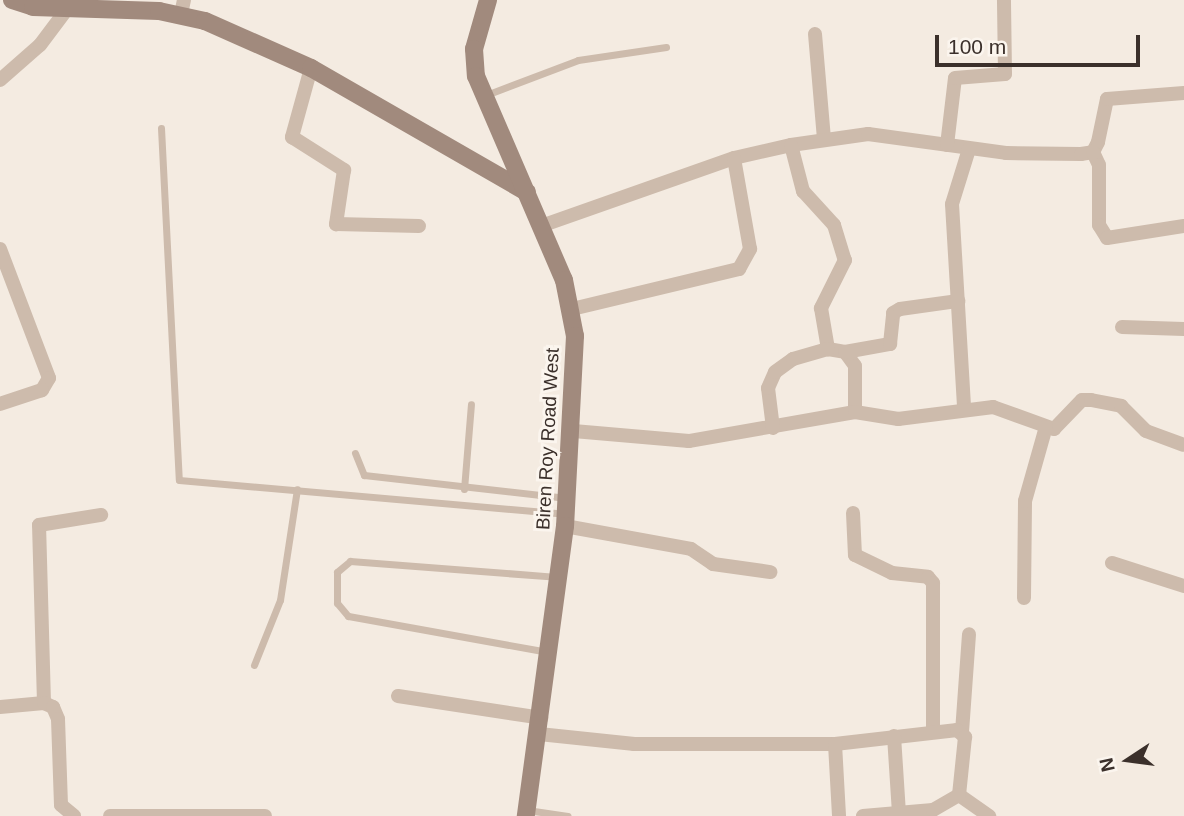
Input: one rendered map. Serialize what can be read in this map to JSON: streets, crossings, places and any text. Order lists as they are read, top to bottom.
{
  "streets": {
    "main road": ["Biren Roy Road West"]
  },
  "scale_bar": "100 m",
  "north": "left"
}
